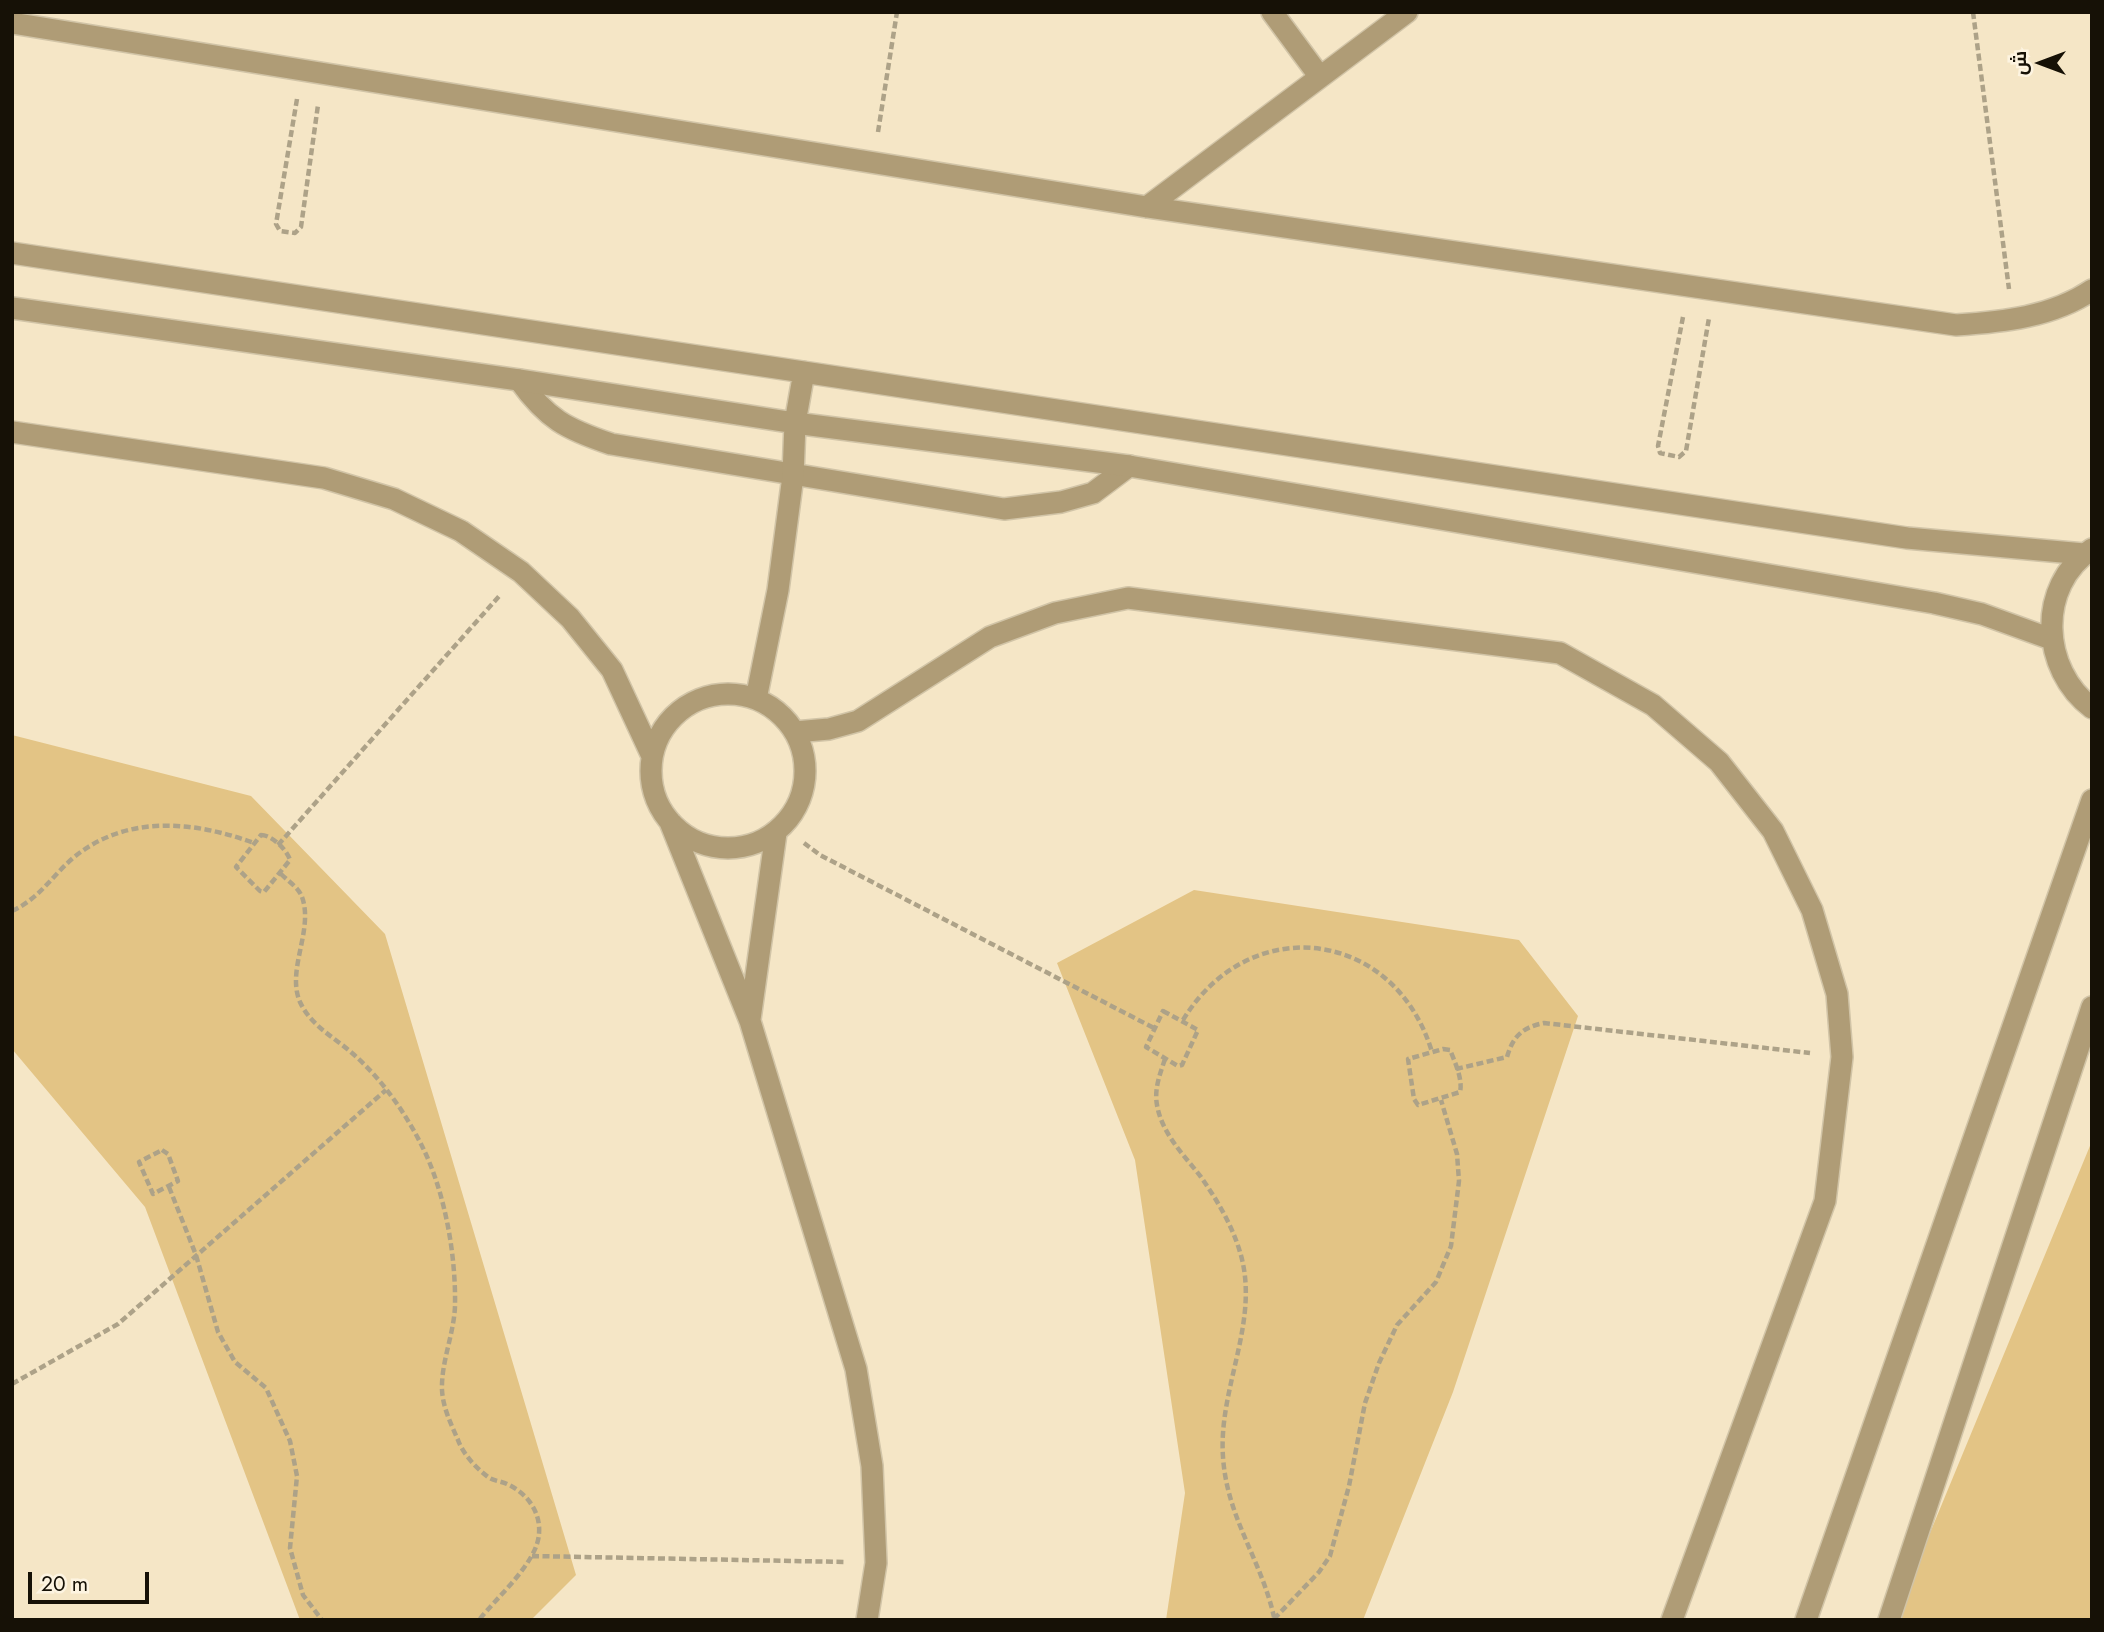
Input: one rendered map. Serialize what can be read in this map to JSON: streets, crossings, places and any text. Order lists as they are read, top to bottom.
{
  "scale_bar": "20 m",
  "north": "left"
}
